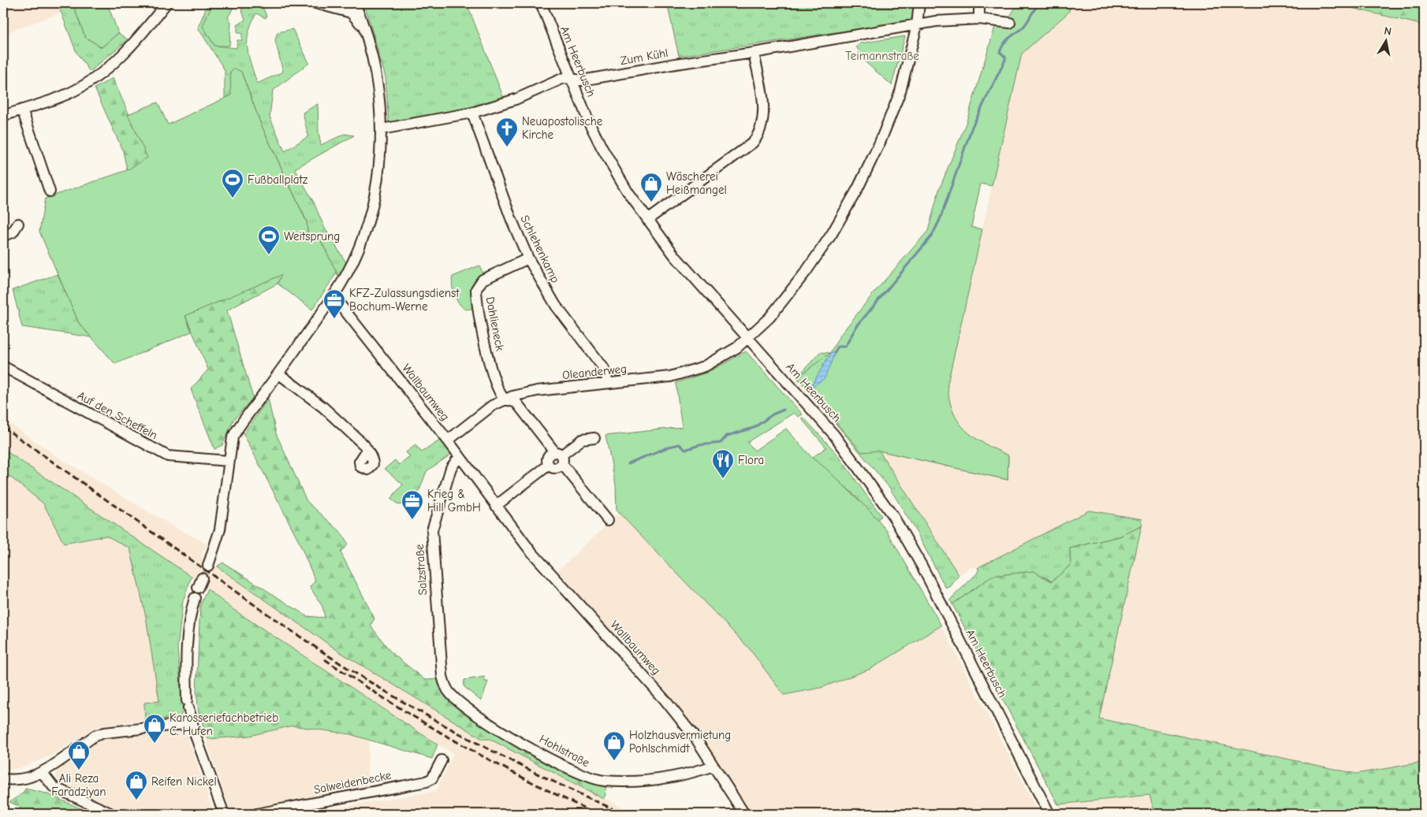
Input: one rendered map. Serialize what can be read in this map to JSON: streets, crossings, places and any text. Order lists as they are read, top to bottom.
{
  "streets": {
    "street": [
      "Zum Kühl",
      "Am Heerbusch",
      "Schlehenkamp",
      "Dahlieneck",
      "Oleanderweg",
      "Wallbaumweg",
      "Auf den Scheffeln",
      "Salzstraße",
      "Hohlstraße",
      "Salweidenbecke"
    ]
  },
  "crossings": [
    ["Zum Kühl", "Am Heerbusch"],
    ["Zum Kühl", "Schlehenkamp"],
    ["Am Heerbusch", "Oleanderweg"],
    ["Schlehenkamp", "Dahlieneck"],
    ["Schlehenkamp", "Oleanderweg"],
    ["Dahlieneck", "Oleanderweg"],
    ["Oleanderweg", "Wallbaumweg"],
    ["Wallbaumweg", "Salzstraße"],
    ["Wallbaumweg", "Hohlstraße"],
    ["Salzstraße", "Hohlstraße"]
  ],
  "parks": ["Teimannstraße"],
  "places": {
    "church": ["Neuapostolische Kirche"],
    "sports": ["Fußballplatz", "Weitsprung"],
    "shop": [
      "Wäscherei Heißmangel",
      "Karosseriefachbetrieb C. Hufen",
      "Holzhausvermietung Pohlschmidt",
      "Ali Reza Faradziyan",
      "Reifen Nickel"
    ],
    "office": ["KFZ-Zulassungsdienst Bochum-Werne", "Krieg & Hill GmbH"],
    "restaurant": ["Flora"]
  },
  "north": "top"
}
